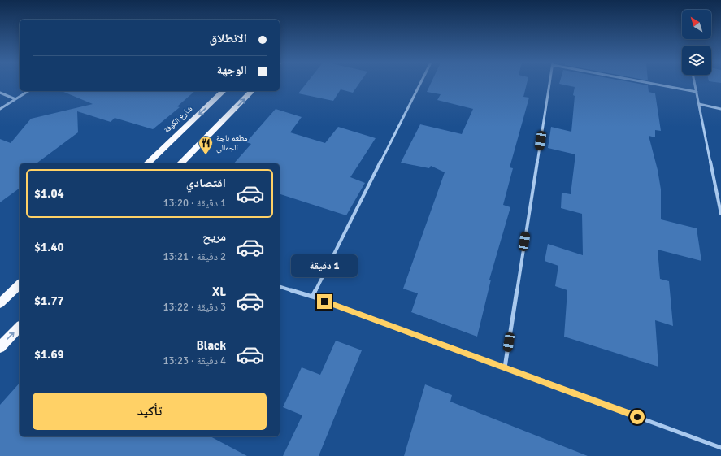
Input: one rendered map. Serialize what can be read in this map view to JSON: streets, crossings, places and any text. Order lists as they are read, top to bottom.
{
  "streets": {
    "highway": ["شارع الكوفة"]
  },
  "places": {
    "restaurant": ["مطعم باجة الجمالي"]
  },
  "north": "top left",
  "page": {
    "banner": ["الانطلاق", "الوجهة"],
    "list": [
      {
        "name": "اقتصادي",
        "note": "1 دقيقة · 13:20",
        "value": "$1.04"
      },
      {
        "name": "مريح",
        "note": "2 دقيقة · 13:21",
        "value": "$1.40"
      },
      {
        "name": "XL",
        "note": "3 دقيقة · 13:22",
        "value": "$1.77"
      },
      {
        "name": "Black",
        "note": "4 دقيقة · 13:23",
        "value": "$1.69"
      }
    ],
    "bubble": "1 دقيقة",
    "buttons": "تأكيد"
  }
}
